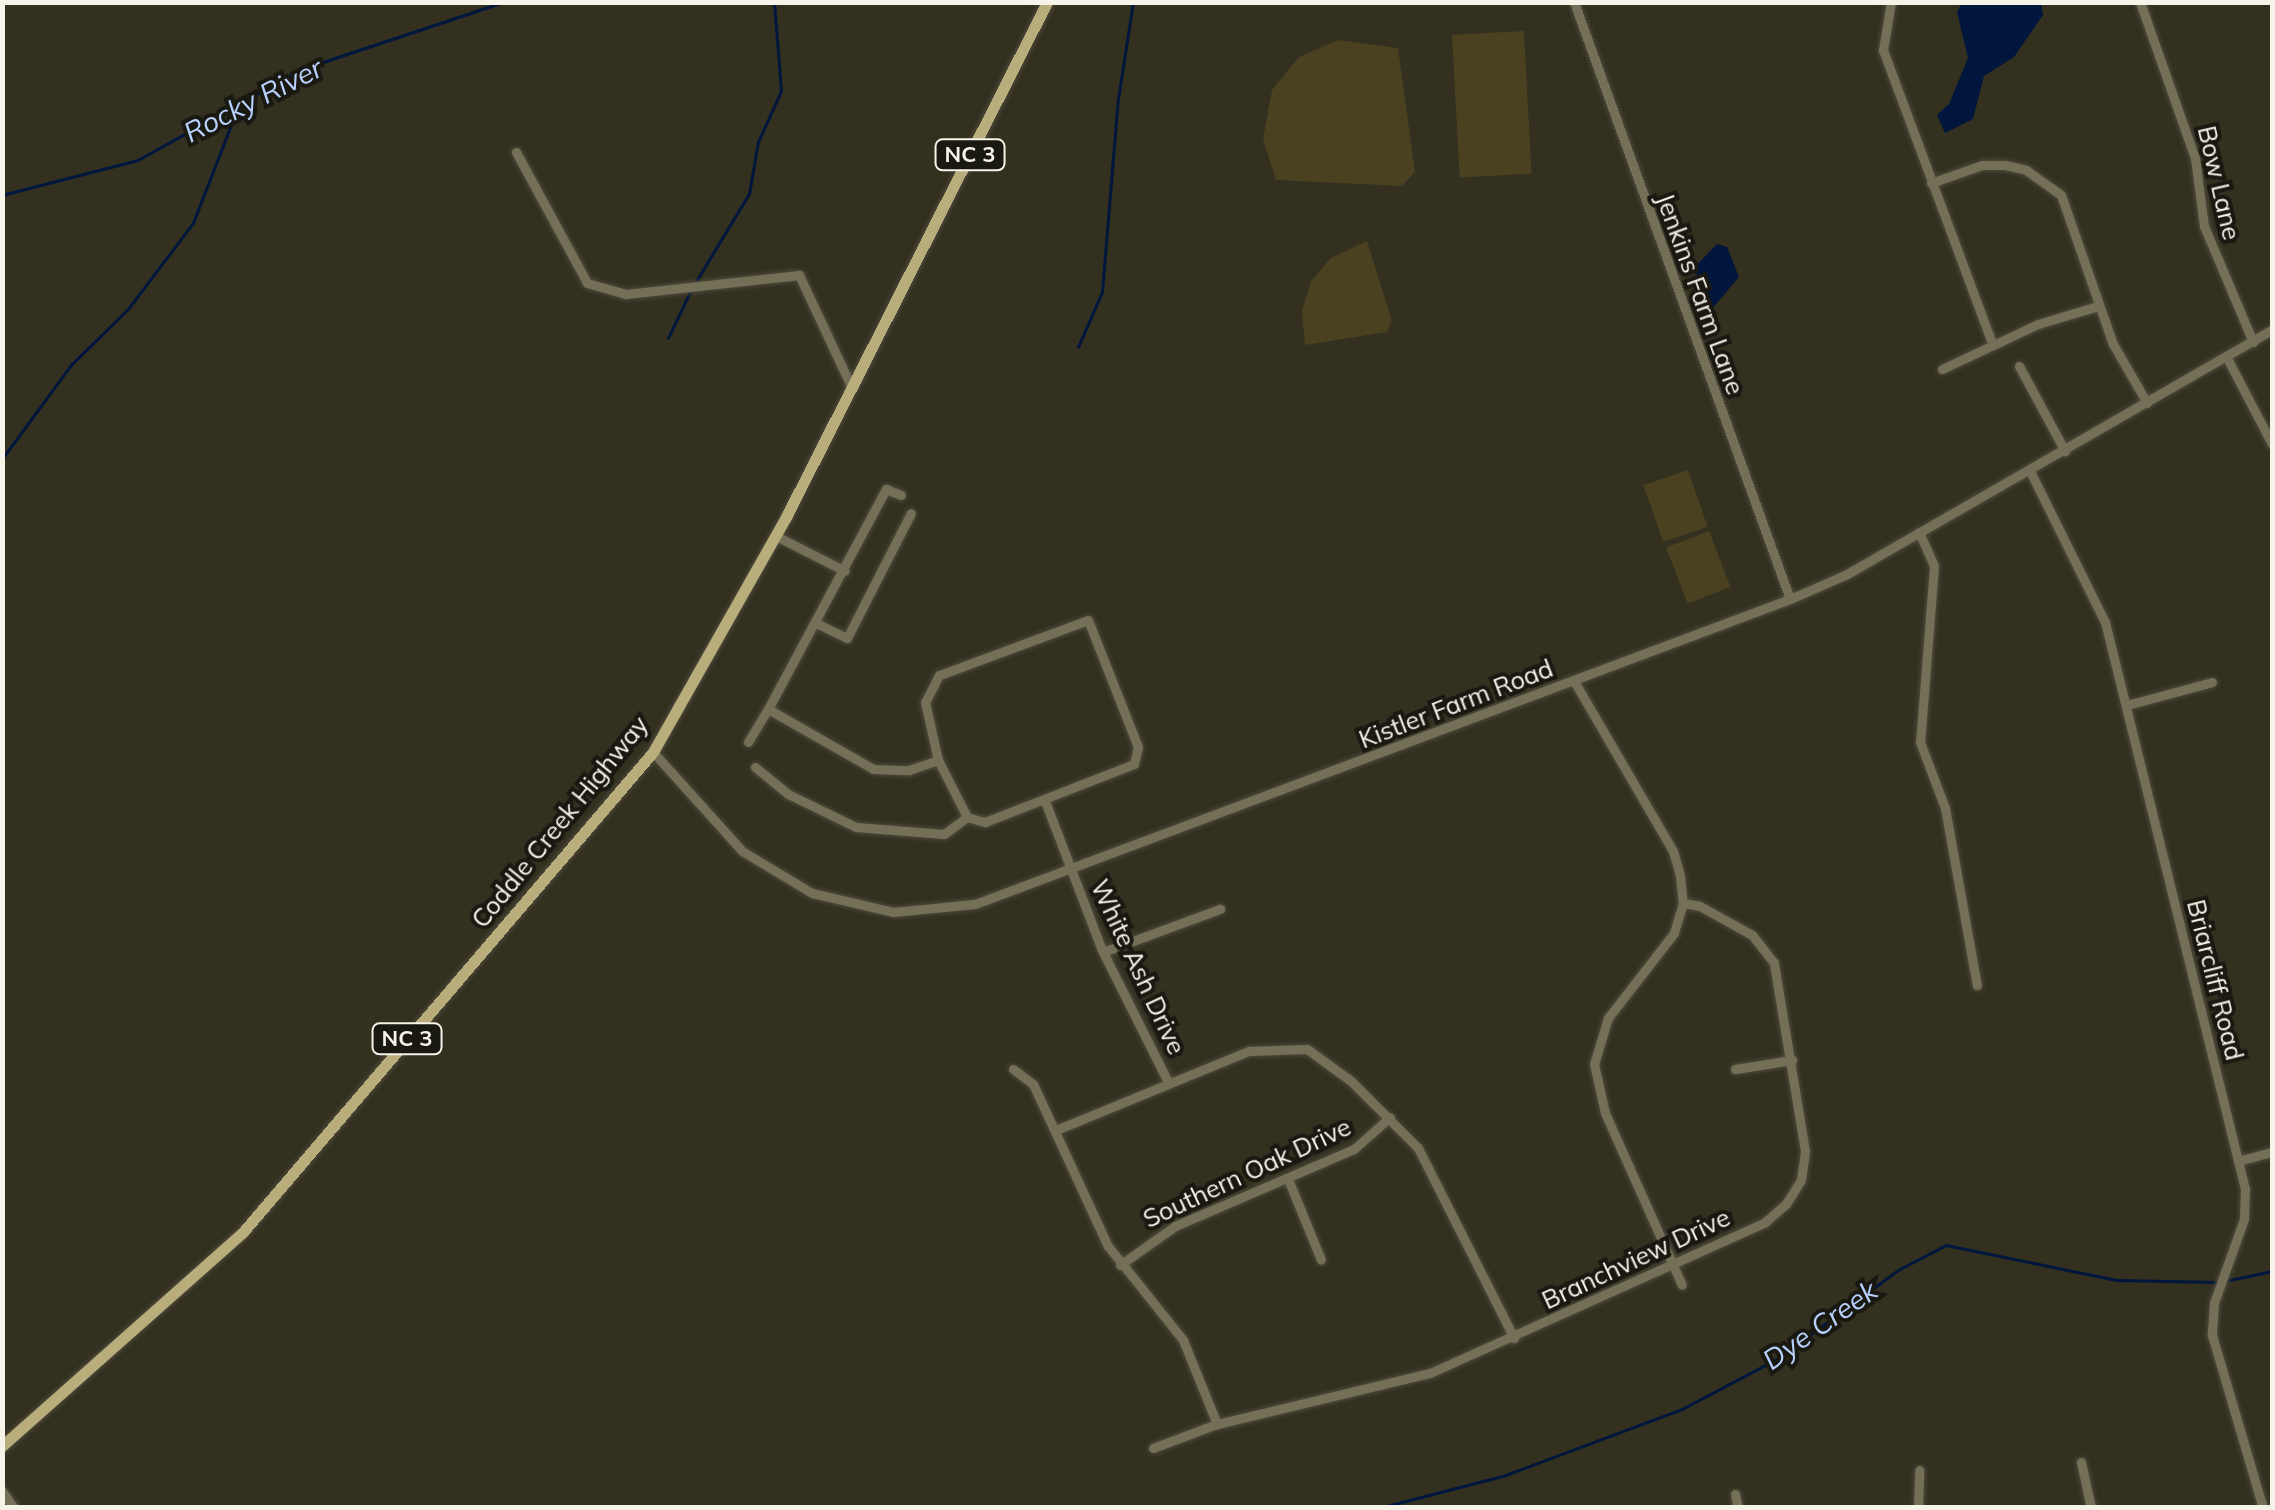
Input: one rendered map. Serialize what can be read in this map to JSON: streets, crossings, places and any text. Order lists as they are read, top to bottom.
{
  "streets": {
    "main road": ["NC 3", "Coddle Creek Highway"],
    "street": [
      "Bow Lane",
      "Jenkins Farm Lane",
      "Kistler Farm Road",
      "White Ash Drive",
      "Briarcliff Road",
      "Southern Oak Drive",
      "Branchview Drive"
    ]
  },
  "crossings": [
    ["Bow Lane", "Kistler Farm Road"],
    ["Jenkins Farm Lane", "Kistler Farm Road"],
    ["Kistler Farm Road", "Coddle Creek Highway"],
    ["Kistler Farm Road", "White Ash Drive"],
    ["Kistler Farm Road", "Briarcliff Road"]
  ],
  "water": ["Rocky River", "Dye Creek"]
}
